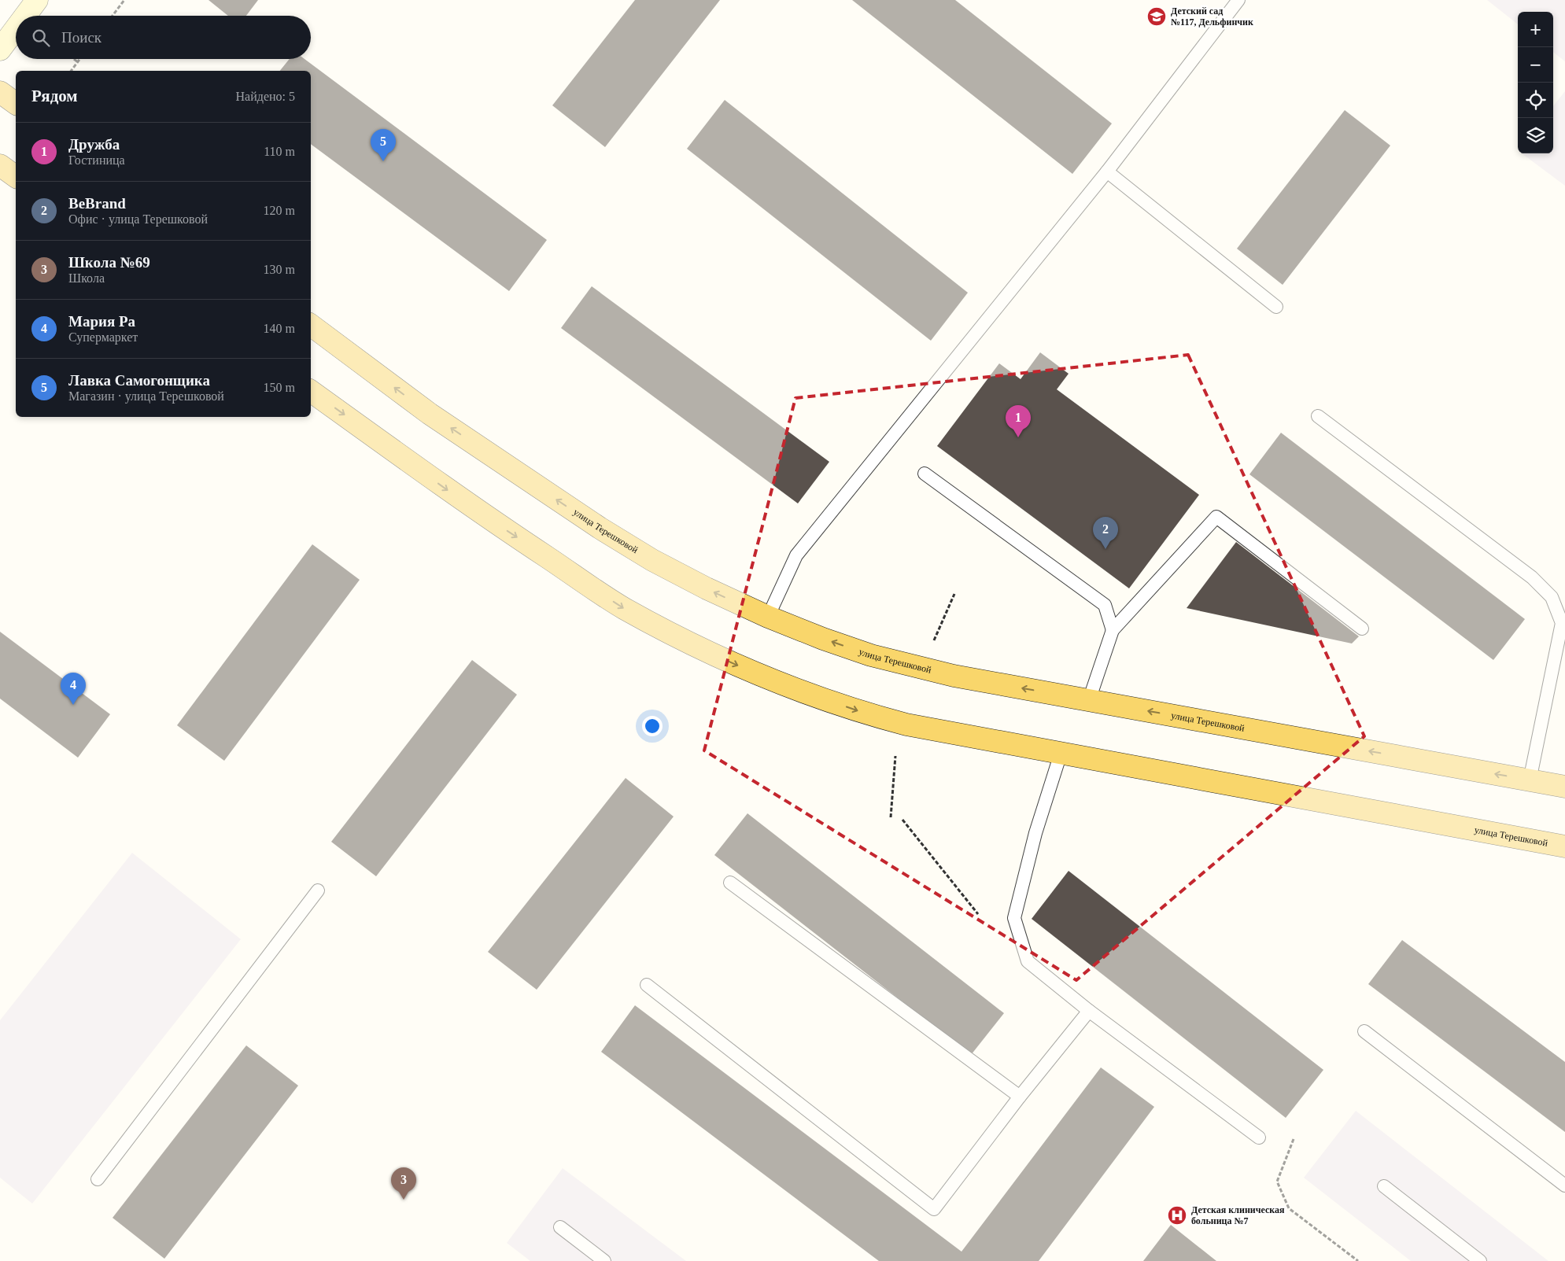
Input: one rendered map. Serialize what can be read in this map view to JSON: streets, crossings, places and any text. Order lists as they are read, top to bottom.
{
  "streets": {
    "main road": ["улица Терешковой"]
  },
  "places": {
    "school or university": ["Детский сад №117, Дельфинчик"],
    "hospital": ["Детская клиническая больница №7"]
  },
  "page": {
    "map_buttons": ["+", "−"],
    "search": "Поиск",
    "heading": ["Рядом", "Найдено: 5"],
    "list": [
      {
        "mark": "1",
        "name": "Дружба",
        "note": "Гостиница",
        "value": "110 m"
      },
      {
        "mark": "2",
        "name": "BeBrand",
        "note": "Офис · улица Терешковой",
        "value": "120 m"
      },
      {
        "mark": "3",
        "name": "Школа №69",
        "note": "Школа",
        "value": "130 m"
      },
      {
        "mark": "4",
        "name": "Мария Ра",
        "note": "Супермаркет",
        "value": "140 m"
      },
      {
        "mark": "5",
        "name": "Лавка Самогонщика",
        "note": "Магазин · улица Терешковой",
        "value": "150 m"
      }
    ],
    "pins": [
      "5",
      "1",
      "2",
      "4",
      "3"
    ]
  }
}
